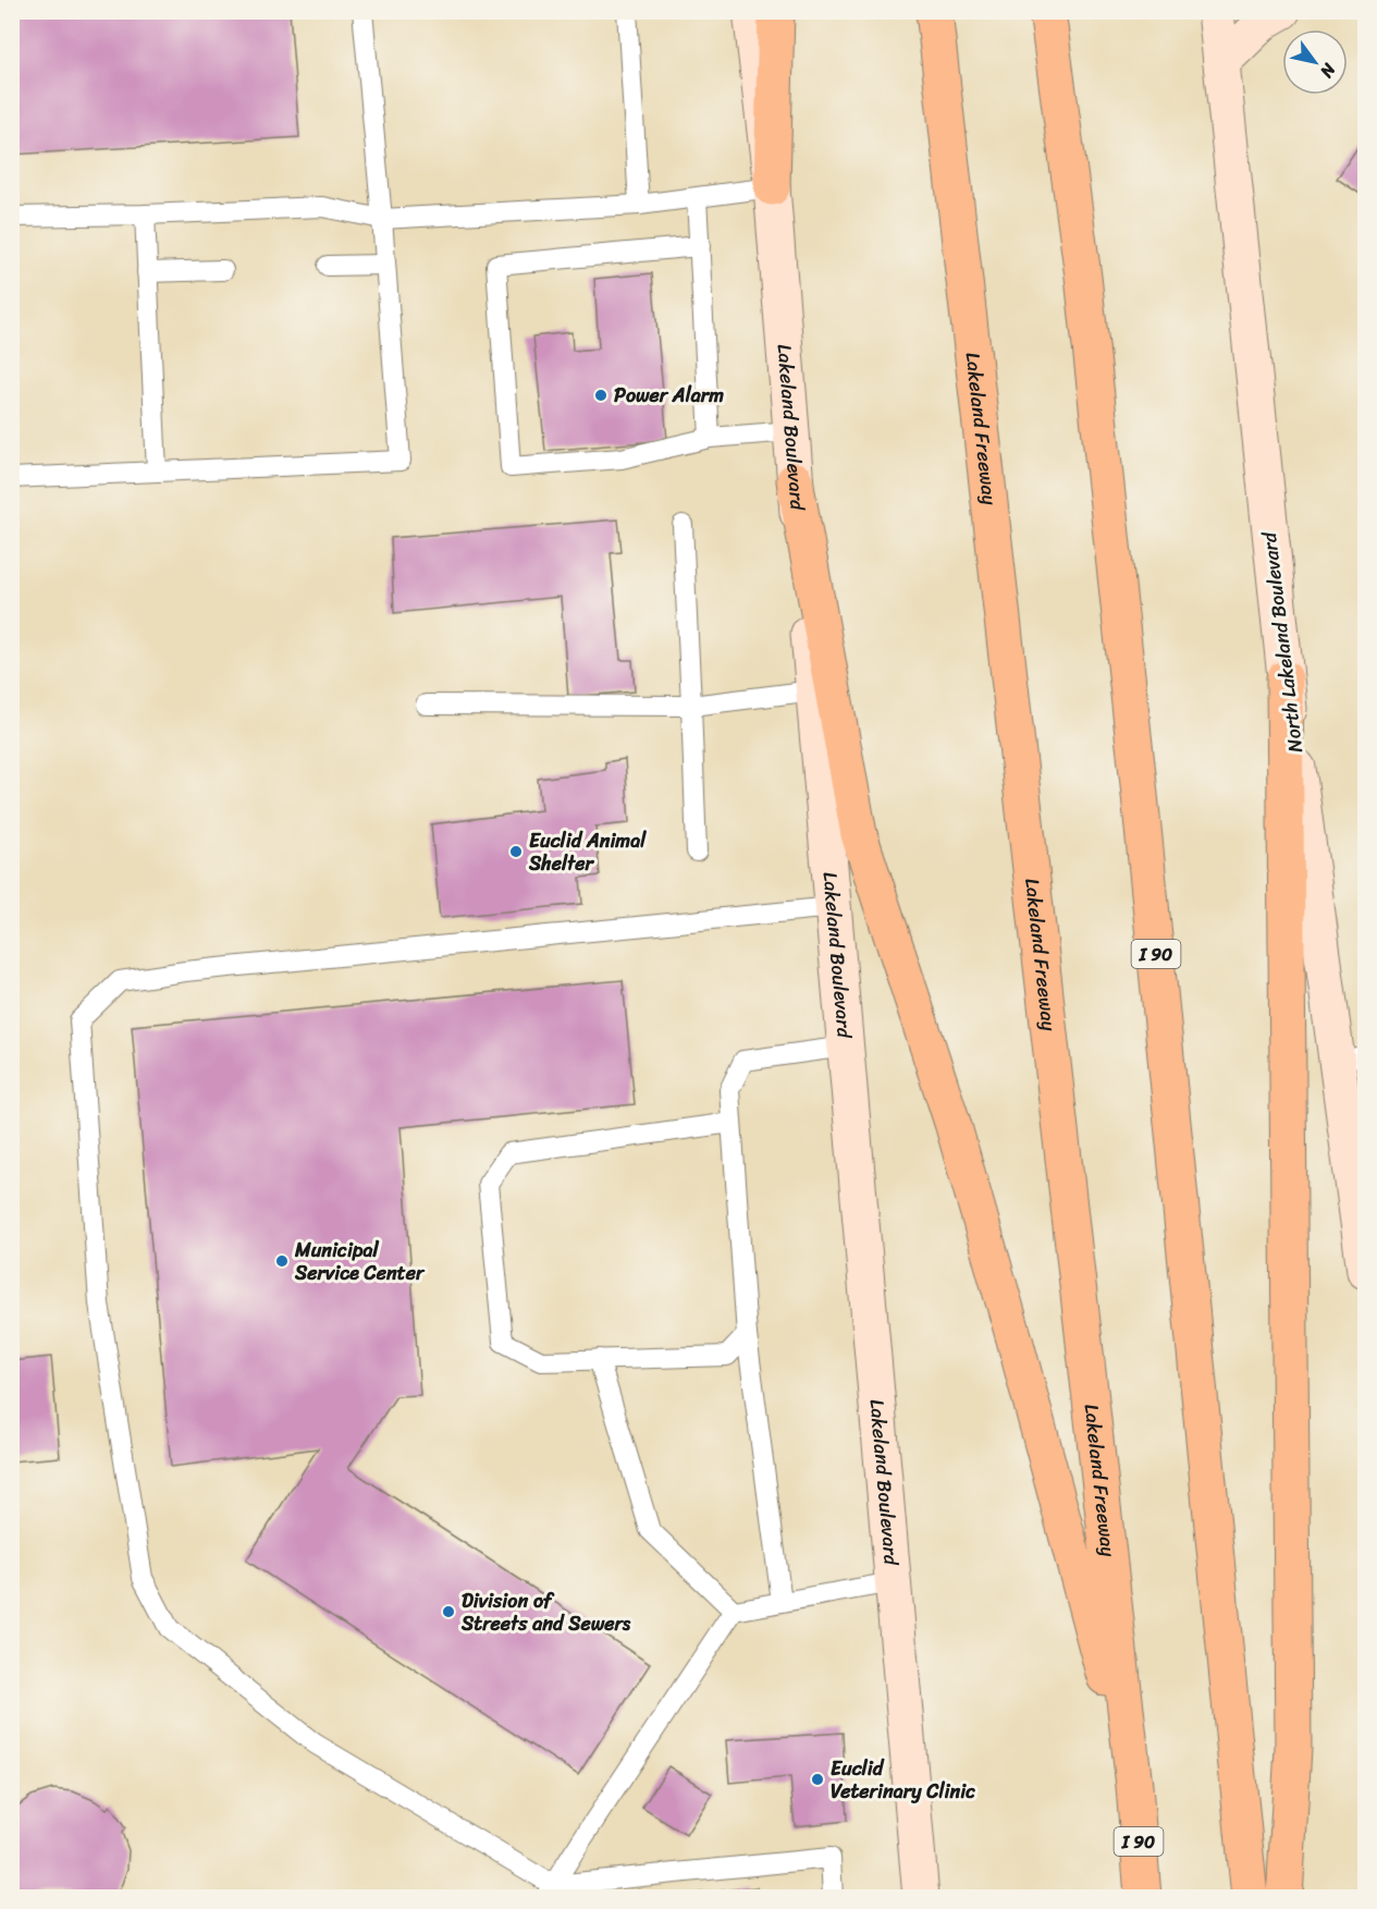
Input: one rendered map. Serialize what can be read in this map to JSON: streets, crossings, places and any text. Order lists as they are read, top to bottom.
{
  "streets": {
    "highway": ["Lakeland Freeway", "I 90"],
    "street": ["Lakeland Boulevard", "North Lakeland Boulevard"]
  },
  "places": [
    "Power Alarm",
    "Euclid Animal Shelter",
    "Municipal Service Center",
    "Division of Streets and Sewers",
    "Euclid Veterinary Clinic"
  ],
  "north": "bottom right"
}
